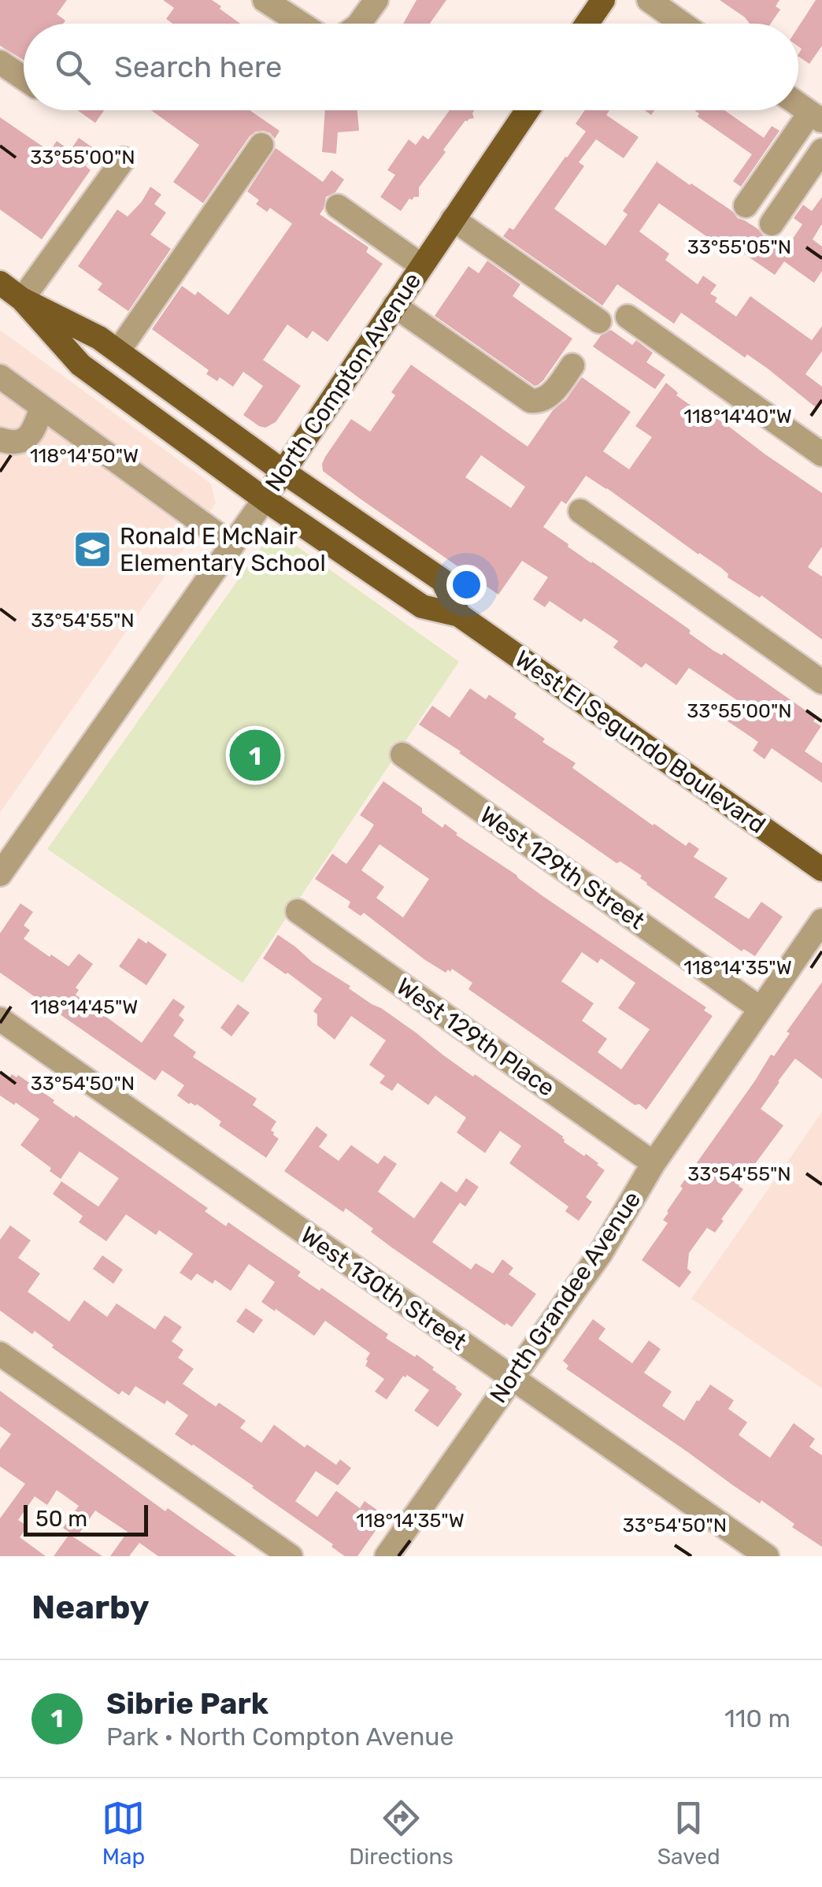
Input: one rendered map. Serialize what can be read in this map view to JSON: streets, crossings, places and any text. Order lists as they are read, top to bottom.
{
  "streets": {
    "main road": ["North Compton Avenue", "West El Segundo Boulevard"],
    "street": [
      "West 129th Street",
      "West 129th Place",
      "West 130th Street",
      "North Grandee Avenue"
    ]
  },
  "crossings": [
    ["North Compton Avenue", "West El Segundo Boulevard"],
    ["West 129th Street", "North Grandee Avenue"],
    ["West 129th Place", "North Grandee Avenue"],
    ["West 130th Street", "North Grandee Avenue"]
  ],
  "places": {
    "school or university": ["Ronald E McNair Elementary School"]
  },
  "scale_bar": "50 m",
  "page": {
    "search": "Search here",
    "pins": "1",
    "scale": "50 m",
    "heading": "Nearby",
    "list": [
      {
        "mark": "1",
        "name": "Sibrie Park",
        "note": "Park · North Compton Avenue",
        "value": "110 m"
      }
    ],
    "nav": ["Map", "Directions", "Saved"]
  },
  "coordinates": [
    "33°55'00\"N",
    "33°55'05\"N",
    "118°14'40\"W",
    "118°14'50\"W",
    "33°54'55\"N",
    "118°14'35\"W",
    "118°14'45\"W",
    "33°54'50\"N"
  ]
}
